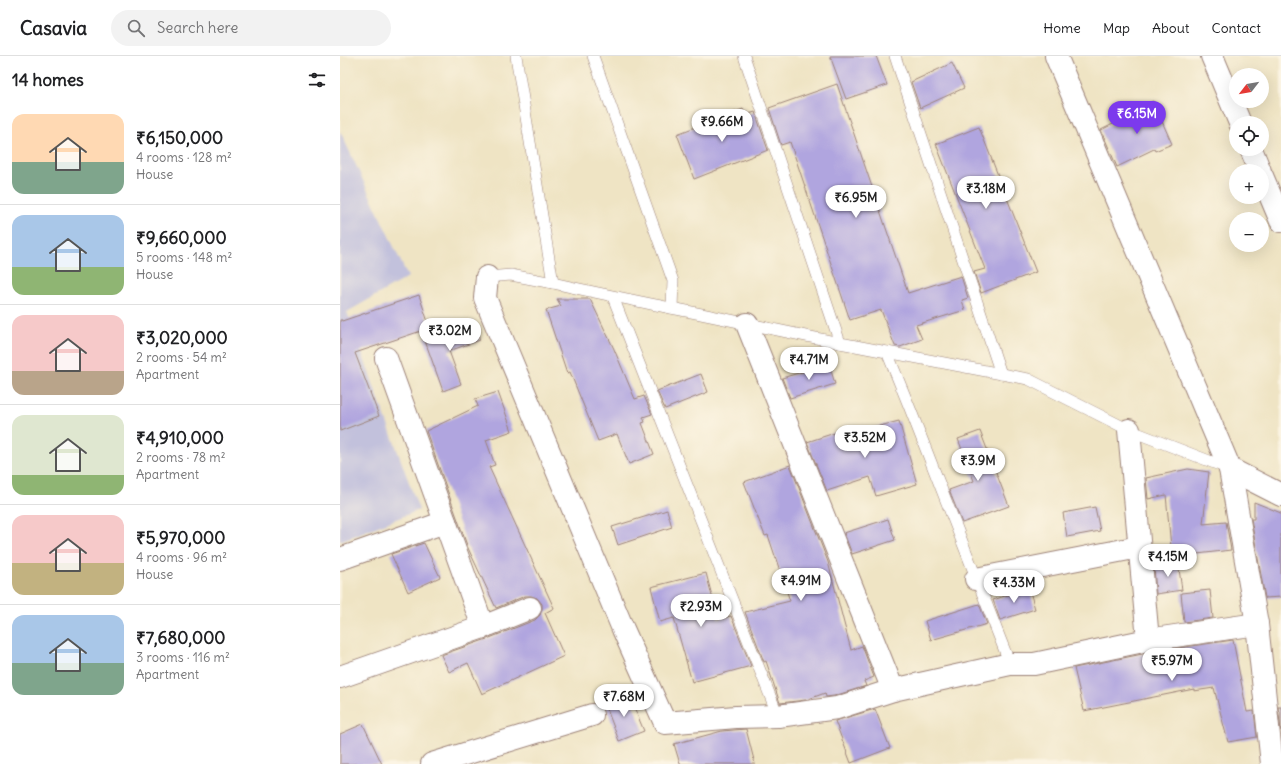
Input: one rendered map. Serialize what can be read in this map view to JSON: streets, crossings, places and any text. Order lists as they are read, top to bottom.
{
  "north": "bottom left",
  "page": {
    "header": "Casavia",
    "search": "Search here",
    "nav": [
      "Home",
      "Map",
      "About",
      "Contact"
    ],
    "heading": "14 homes",
    "map_buttons": ["+", "−"],
    "price": [
      "₹6.15M",
      "₹9.66M",
      "₹3.18M",
      "₹6.95M",
      "₹3.02M",
      "₹4.71M",
      "₹3.52M",
      "₹3.9M",
      "₹4.15M",
      "₹4.91M",
      "₹4.33M",
      "₹2.93M",
      "₹5.97M",
      "₹7.68M"
    ],
    "list": [
      {
        "name": "₹6,150,000",
        "note": "4 rooms · 128 m² · House"
      },
      {
        "name": "₹9,660,000",
        "note": "5 rooms · 148 m² · House"
      },
      {
        "name": "₹3,020,000",
        "note": "2 rooms · 54 m² · Apartment"
      },
      {
        "name": "₹4,910,000",
        "note": "2 rooms · 78 m² · Apartment"
      },
      {
        "name": "₹5,970,000",
        "note": "4 rooms · 96 m² · House"
      },
      {
        "name": "₹7,680,000",
        "note": "3 rooms · 116 m² · Apartment"
      }
    ]
  }
}
